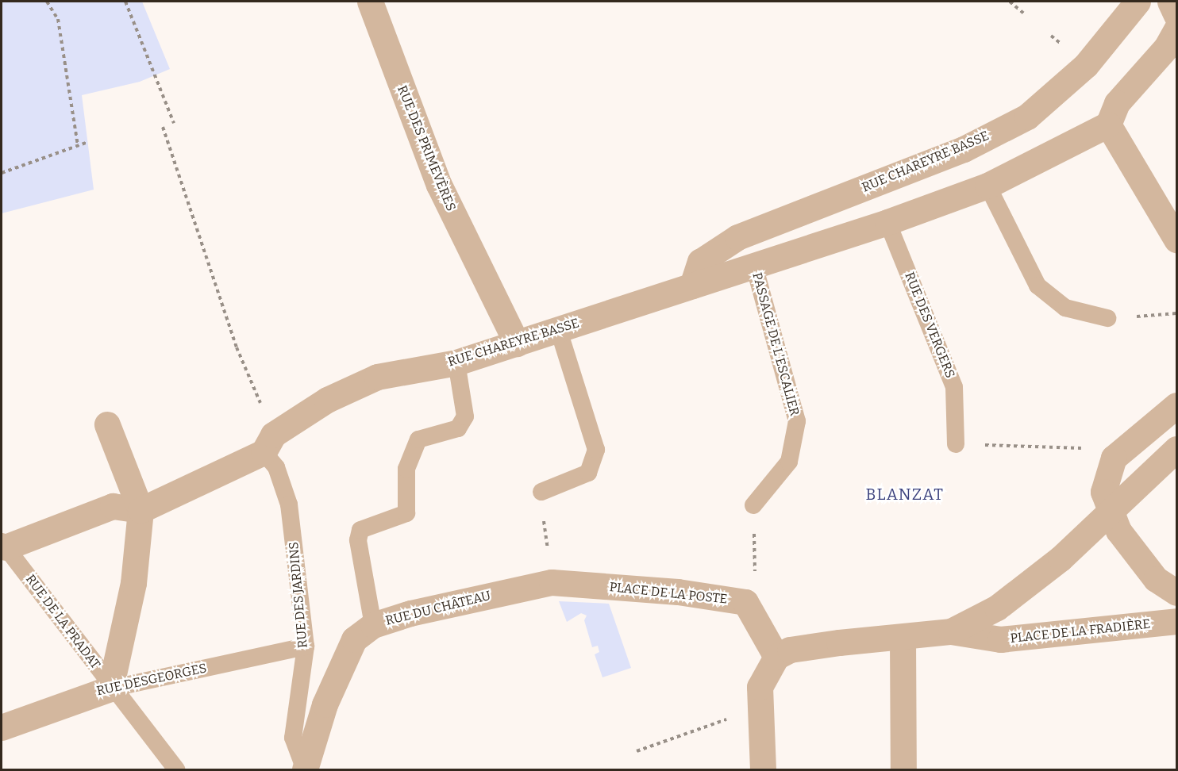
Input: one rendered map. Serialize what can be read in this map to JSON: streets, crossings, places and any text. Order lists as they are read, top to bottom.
{
  "streets": {
    "street": [
      "RUE DES PRIMEVÈRES",
      "RUE CHAREYRE BASSE",
      "PLACE DE LA POSTE",
      "RUE DU CHÂTEAU",
      "PLACE DE LA FRADIÈRE",
      "RUE DESGEORGES"
    ],
    "lane": [
      "RUE DES VERGERS",
      "PASSAGE DE L'ESCALIER",
      "RUE DES JARDINS",
      "RUE DE LA PRADAT"
    ]
  },
  "crossings": [
    ["RUE DES PRIMEVÈRES", "RUE CHAREYRE BASSE"],
    ["RUE CHAREYRE BASSE", "RUE DES VERGERS"],
    ["RUE CHAREYRE BASSE", "PASSAGE DE L'ESCALIER"],
    ["RUE CHAREYRE BASSE", "RUE DES JARDINS"],
    ["PLACE DE LA POSTE", "RUE DU CHÂTEAU"],
    ["RUE DES JARDINS", "RUE DU CHÂTEAU"],
    ["RUE DES JARDINS", "RUE DESGEORGES"],
    ["RUE DE LA PRADAT", "RUE DESGEORGES"]
  ],
  "districts": ["BLANZAT"]
}
